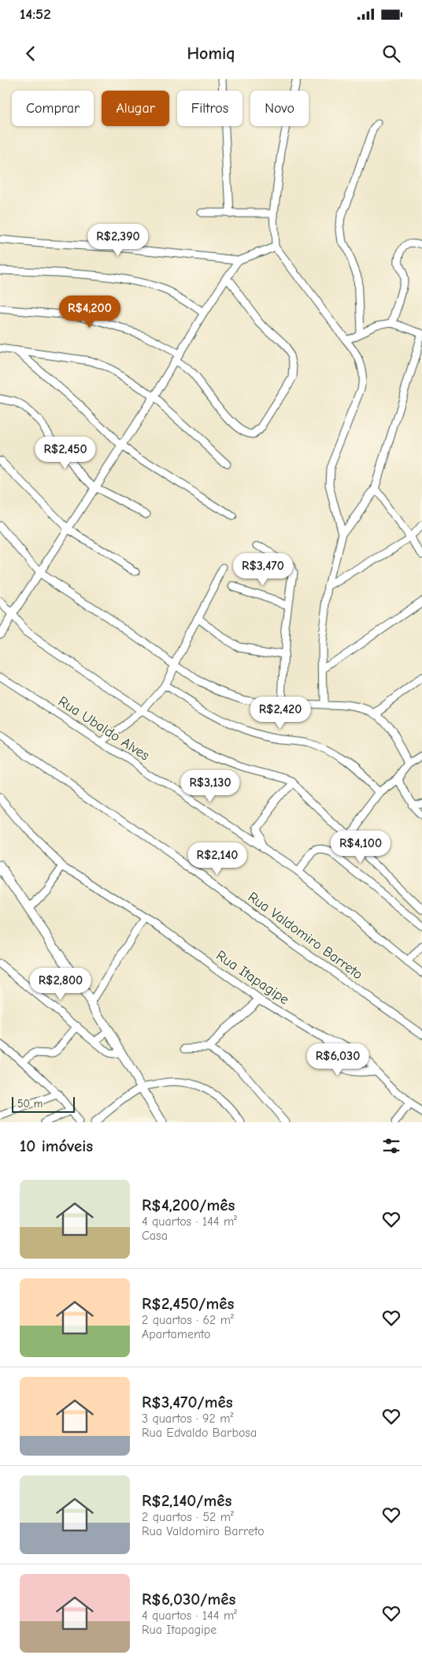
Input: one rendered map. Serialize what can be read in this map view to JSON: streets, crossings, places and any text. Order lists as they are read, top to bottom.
{
  "streets": {
    "street": ["Rua Ubaldo Alves", "Rua Valdomiro Barreto", "Rua Itapagipe"]
  },
  "scale_bar": "50 m",
  "page": {
    "status": "14:52",
    "header": "Homiq",
    "chip": [
      "Comprar",
      "Alugar",
      "Filtros",
      "Novo"
    ],
    "price": [
      "R$2,390",
      "R$4,200",
      "R$2,450",
      "R$3,470",
      "R$2,420",
      "R$3,130",
      "R$4,100",
      "R$2,140",
      "R$2,800",
      "R$6,030"
    ],
    "scale": "50 m",
    "heading": "10 imóveis",
    "list": [
      {
        "name": "R$4,200/mês",
        "note": "4 quartos · 144 m² · Casa"
      },
      {
        "name": "R$2,450/mês",
        "note": "2 quartos · 62 m² · Apartamento"
      },
      {
        "name": "R$3,470/mês",
        "note": "3 quartos · 92 m² · Rua Edvaldo Barbosa"
      },
      {
        "name": "R$2,140/mês",
        "note": "2 quartos · 52 m² · Rua Valdomiro Barreto"
      },
      {
        "name": "R$6,030/mês",
        "note": "4 quartos · 144 m² · Rua Itapagipe"
      }
    ]
  }
}
